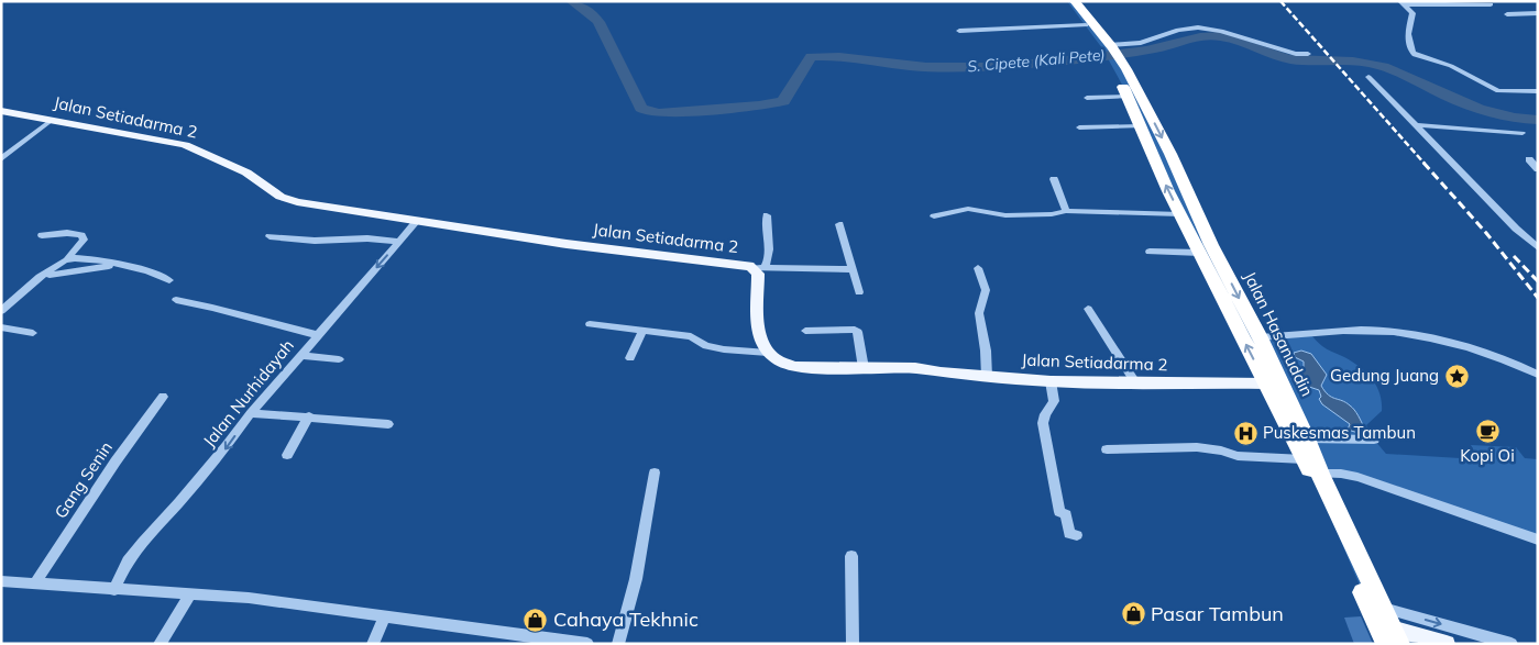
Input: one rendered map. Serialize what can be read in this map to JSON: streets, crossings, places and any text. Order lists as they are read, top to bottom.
{
  "streets": {
    "highway": ["Jalan Hasanuddin"],
    "main road": ["Jalan Setiadarma 2"],
    "street": ["Jalan Nurhidayah", "Gang Senin"]
  },
  "crossings": [
    ["Jalan Setiadarma 2", "Jalan Hasanuddin"],
    ["Jalan Setiadarma 2", "Jalan Nurhidayah"]
  ],
  "one_way": ["Jalan Nurhidayah"],
  "water": ["S. Cipete (Kali Pete)"],
  "places": {
    "place": ["Gedung Juang"],
    "cafe": ["Kopi Oi"],
    "hospital": ["Puskesmas Tambun"],
    "shop": ["Pasar Tambun", "Cahaya Tekhnic"]
  }
}
